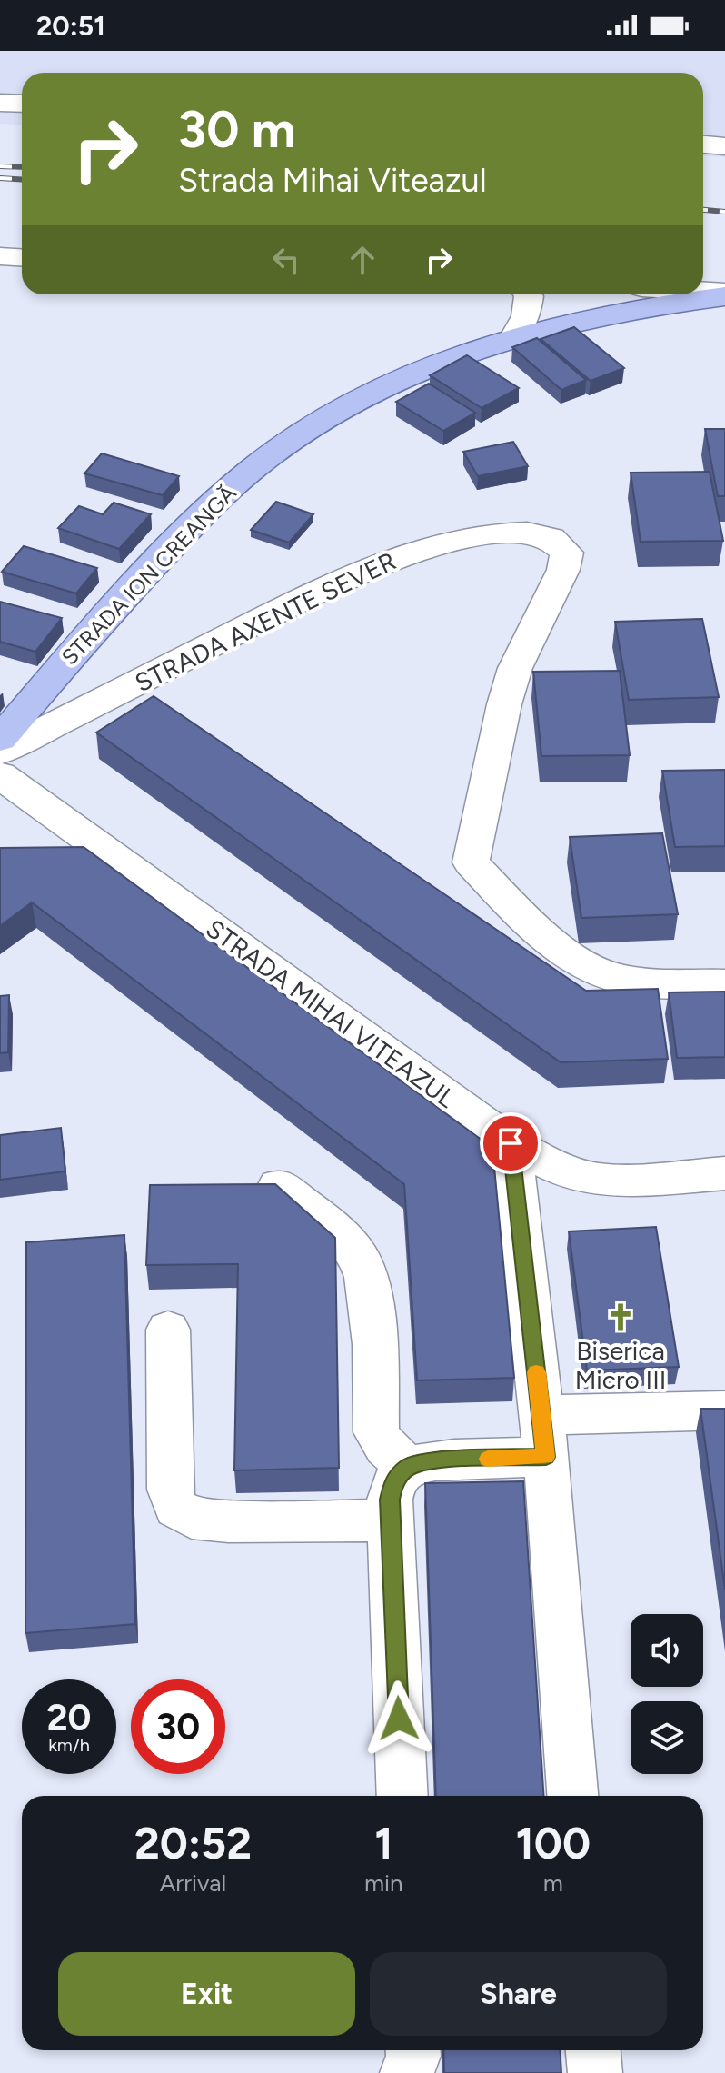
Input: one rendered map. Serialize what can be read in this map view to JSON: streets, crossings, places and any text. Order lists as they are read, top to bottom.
{
  "streets": {
    "main road": ["STRADA ION CREANGĂ"],
    "street": ["STRADA AXENTE SEVER", "STRADA MIHAI VITEAZUL"]
  },
  "places": {
    "church": ["Biserica Micro III"]
  },
  "page": {
    "status": "20:51",
    "turn": ["30 m", "Strada Mihai Viteazul"],
    "speed": "20 km/h",
    "limit": "30",
    "eta": [
      "20:52",
      "Arrival",
      "1",
      "min",
      "100",
      "m"
    ],
    "buttons": ["Exit", "Share"]
  }
}
